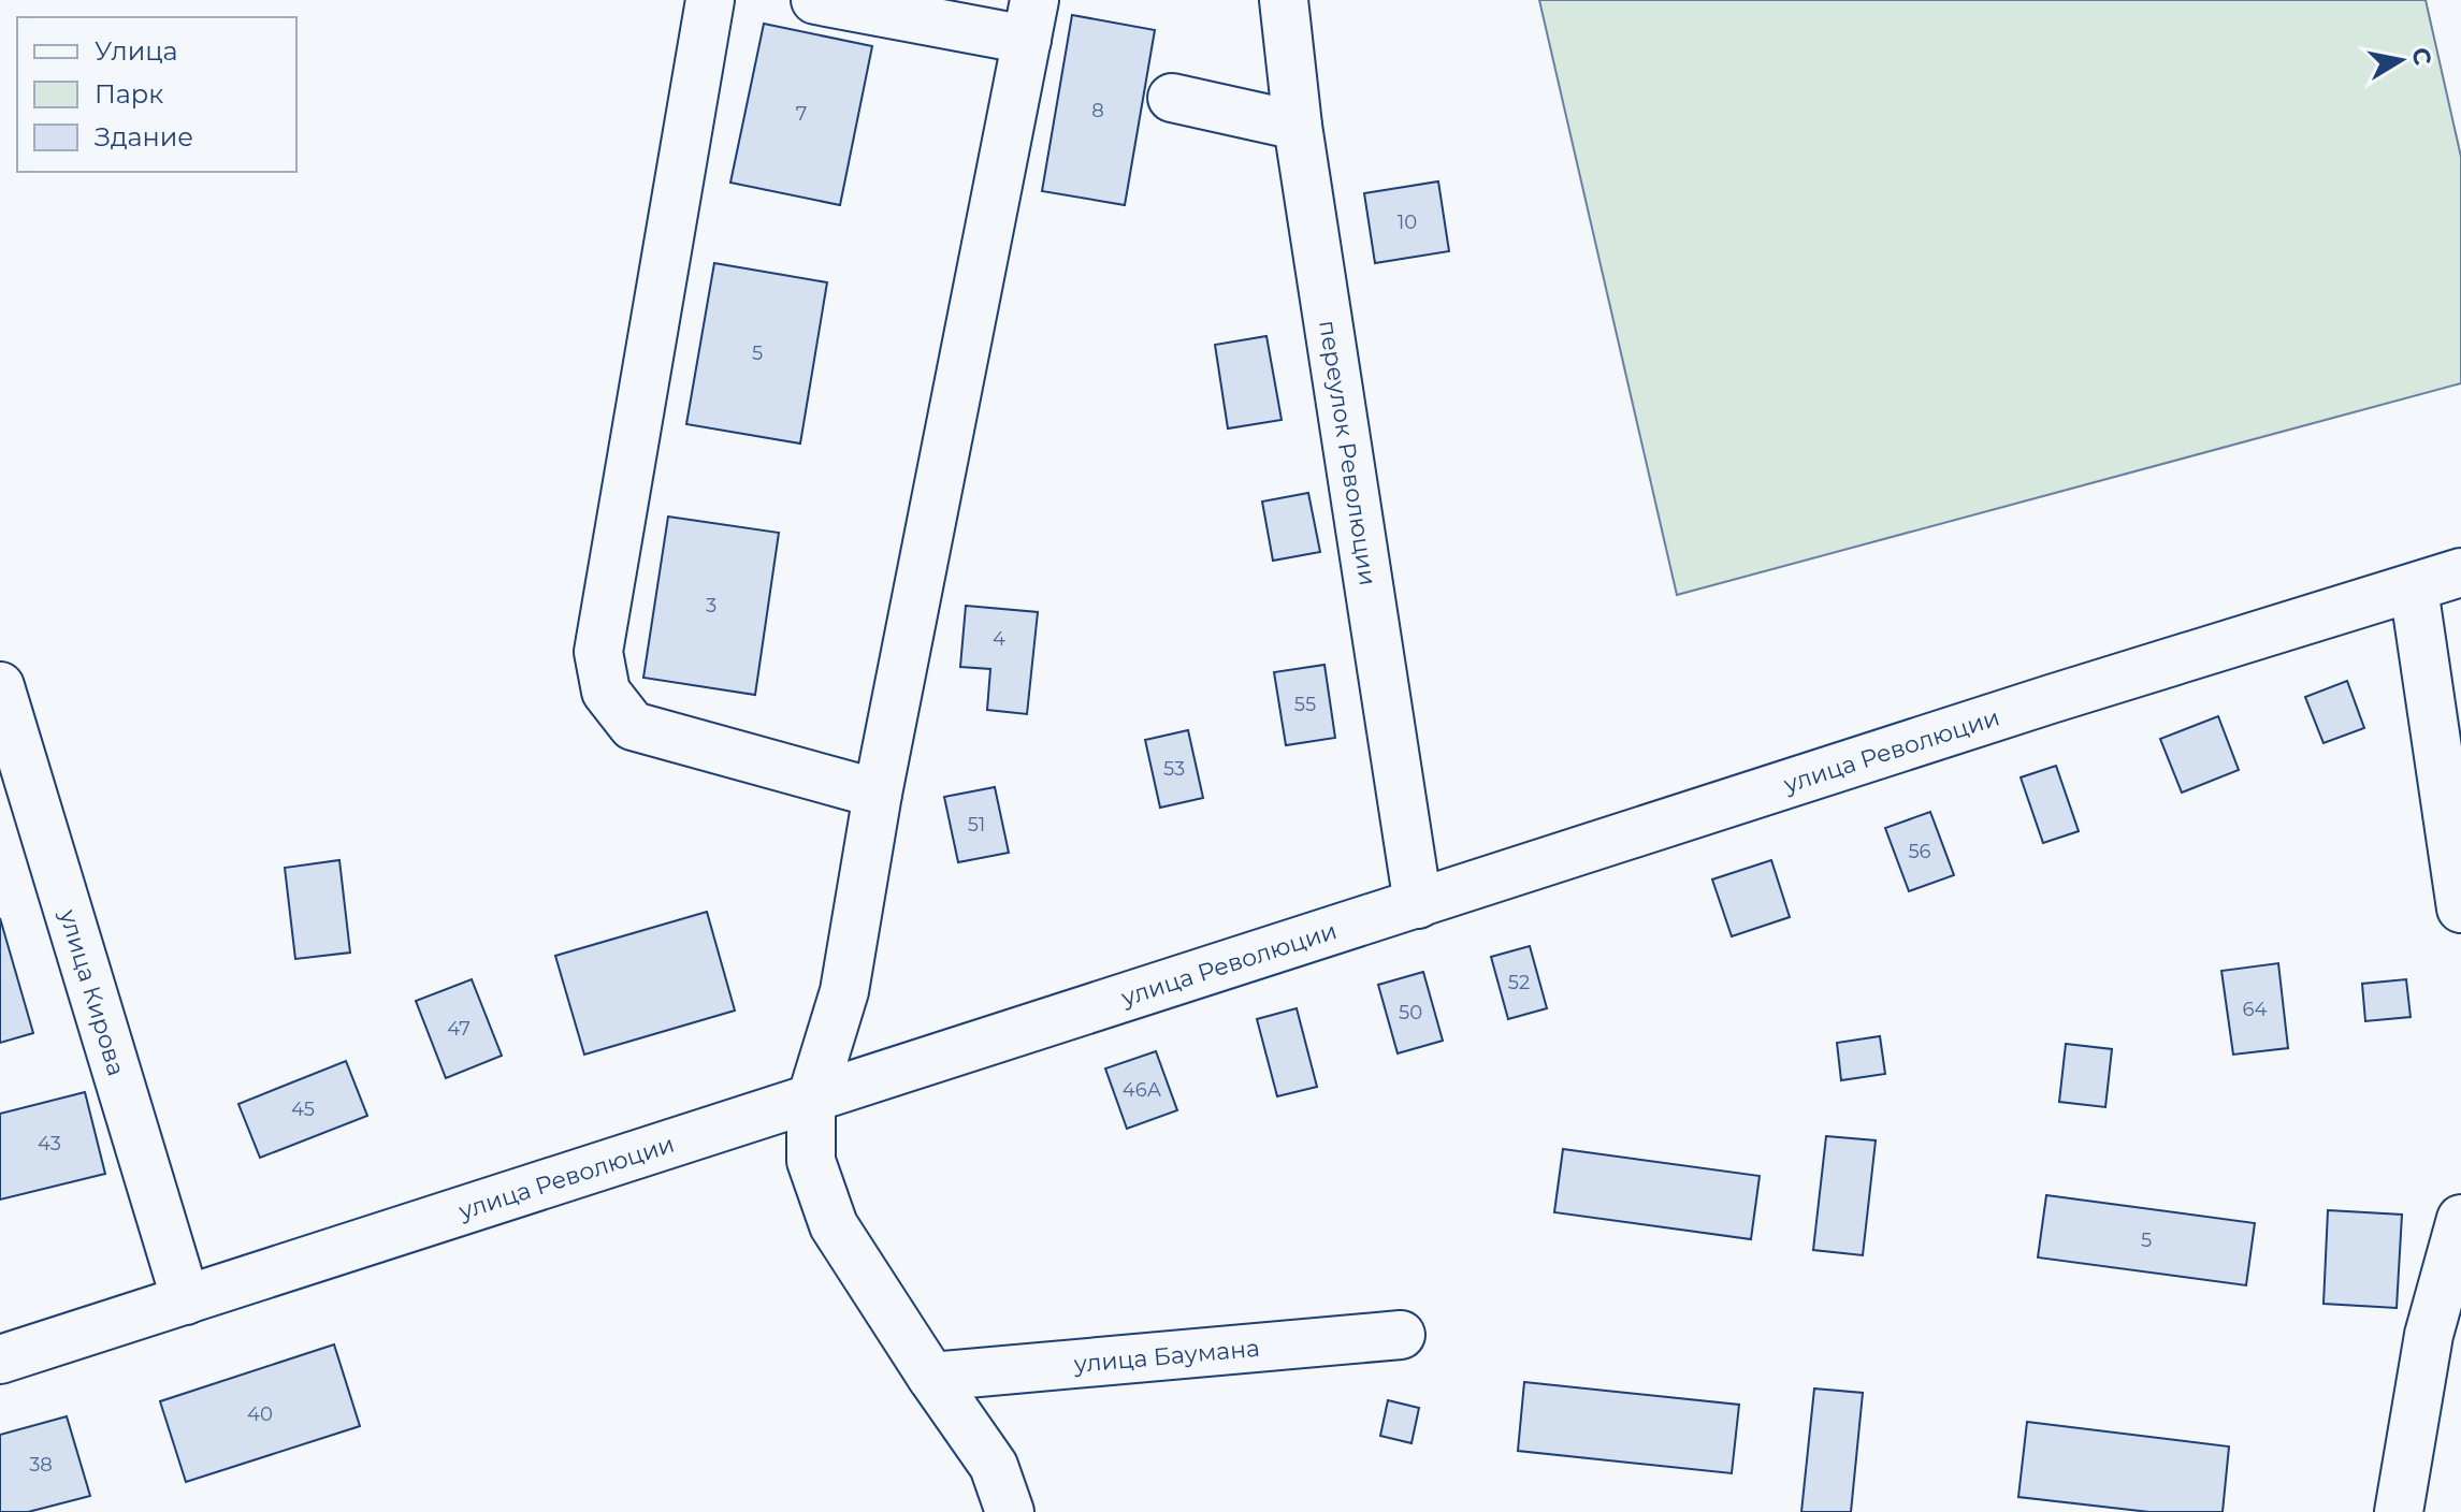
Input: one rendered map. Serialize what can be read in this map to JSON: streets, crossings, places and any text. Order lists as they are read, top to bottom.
{
  "streets": {
    "street": [
      "переулок Революции",
      "улица Революции",
      "улица Кирова",
      "улица Баумана"
    ]
  },
  "crossings": [
    ["переулок Революции", "улица Революции"],
    ["улица Революции", "улица Кирова"]
  ],
  "house_numbers": [
    "8",
    "7",
    "10",
    "5",
    "3",
    "4",
    "55",
    "53",
    "51",
    "56",
    "52",
    "64",
    "50",
    "47",
    "46А",
    "45",
    "43",
    "5",
    "40",
    "38"
  ],
  "legend": ["Улица", "Парк", "Здание"],
  "north": "right"
}
